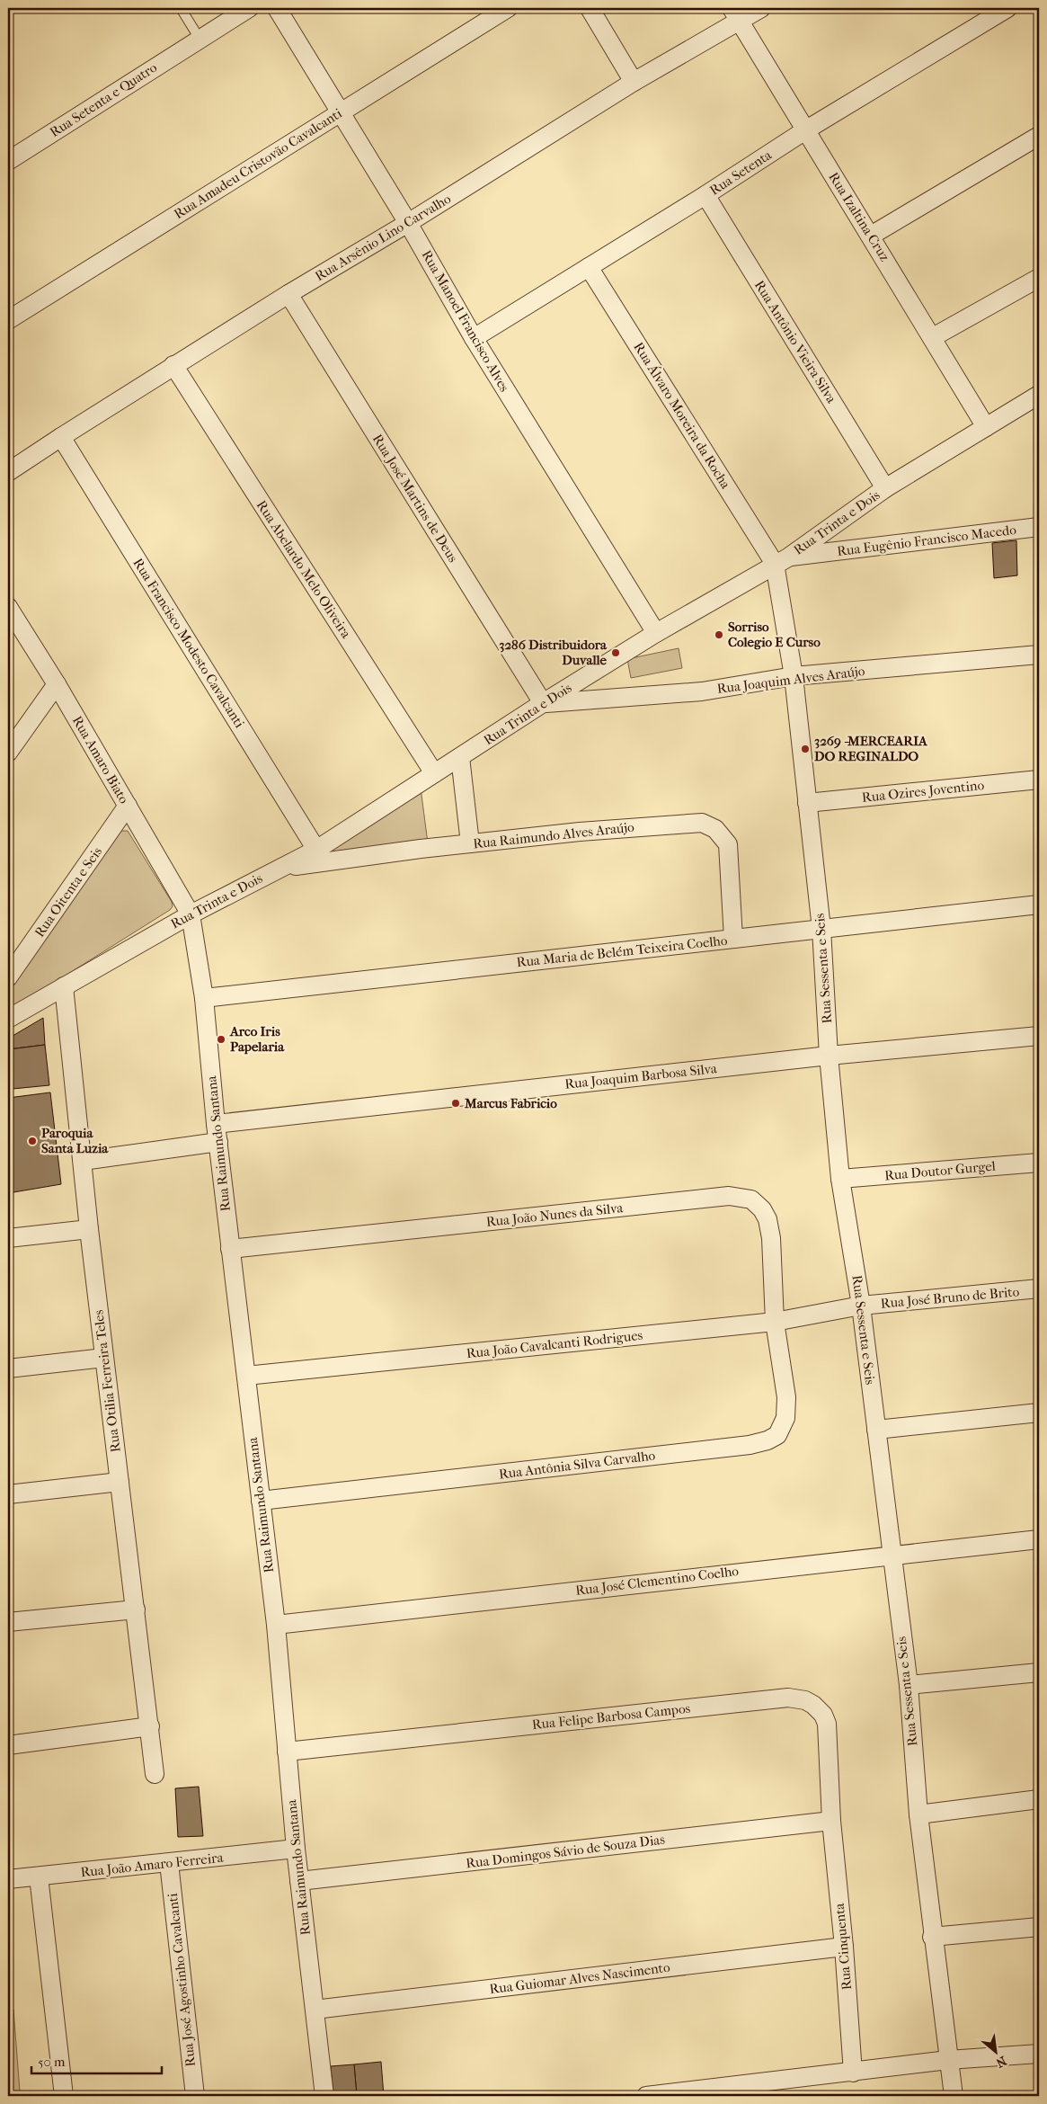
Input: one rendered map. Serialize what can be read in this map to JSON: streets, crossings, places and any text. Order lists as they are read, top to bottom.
{
  "streets": {
    "street": [
      "Rua Setenta e Quatro",
      "Rua Amadeu Cristovão Cavalcanti",
      "Rua Setenta",
      "Rua Izaltina Cruz",
      "Rua Arsênio Lino Carvalho",
      "Rua Manoel Francisco Alves",
      "Rua Antônio Vieira Silva",
      "Rua Álvaro Moreira da Rocha",
      "Rua José Martins de Deus",
      "Rua Trinta e Dois",
      "Rua Eugênio Francisco Macedo",
      "Rua Abelardo Melo Oliveira",
      "Rua Francisco Modesto Cavalcanti",
      "Rua Joaquim Alves Araújo",
      "Rua Amaro Biato",
      "Rua Ozires Joventino",
      "Rua Raimundo Alves Araújo",
      "Rua Oitenta e Seis",
      "Rua Maria de Belém Teixeira Coelho",
      "Rua Sessenta e Seis",
      "Rua Joaquim Barbosa Silva",
      "Rua Raimundo Santana",
      "Rua Doutor Gurgel",
      "Rua João Nunes da Silva",
      "Rua José Bruno de Brito",
      "Rua João Cavalcanti Rodrigues",
      "Rua Otilia Ferreira Teles",
      "Rua Antônia Silva Carvalho",
      "Rua José Clementino Coelho",
      "Rua Felipe Barbosa Campos",
      "Rua Domingos Sávio de Souza Dias",
      "Rua João Amaro Ferreira",
      "Rua Cinquenta",
      "Rua Guiomar Alves Nascimento",
      "Rua José Agostinho Cavalcanti"
    ]
  },
  "crossings": [
    ["Rua Amadeu Cristovão Cavalcanti", "Rua Manoel Francisco Alves"],
    ["Rua Setenta", "Rua Izaltina Cruz"],
    ["Rua Setenta", "Rua Manoel Francisco Alves"],
    ["Rua Setenta", "Rua Antônio Vieira Silva"],
    ["Rua Setenta", "Rua Álvaro Moreira da Rocha"],
    ["Rua Izaltina Cruz", "Rua Arsênio Lino Carvalho"],
    ["Rua Izaltina Cruz", "Rua Trinta e Dois"],
    ["Rua Arsênio Lino Carvalho", "Rua Manoel Francisco Alves"],
    ["Rua Arsênio Lino Carvalho", "Rua José Martins de Deus"],
    ["Rua Arsênio Lino Carvalho", "Rua Abelardo Melo Oliveira"],
    ["Rua Arsênio Lino Carvalho", "Rua Francisco Modesto Cavalcanti"],
    ["Rua Manoel Francisco Alves", "Rua Trinta e Dois"],
    ["Rua Antônio Vieira Silva", "Rua Trinta e Dois"],
    ["Rua Álvaro Moreira da Rocha", "Rua Trinta e Dois"],
    ["Rua Álvaro Moreira da Rocha", "Rua Eugênio Francisco Macedo"],
    ["Rua Álvaro Moreira da Rocha", "Rua Sessenta e Seis"],
    ["Rua José Martins de Deus", "Rua Trinta e Dois"],
    ["Rua José Martins de Deus", "Rua Joaquim Alves Araújo"],
    ["Rua Trinta e Dois", "Rua Eugênio Francisco Macedo"],
    ["Rua Trinta e Dois", "Rua Abelardo Melo Oliveira"],
    ["Rua Trinta e Dois", "Rua Francisco Modesto Cavalcanti"],
    ["Rua Trinta e Dois", "Rua Joaquim Alves Araújo"],
    ["Rua Trinta e Dois", "Rua Amaro Biato"],
    ["Rua Trinta e Dois", "Rua Raimundo Alves Araújo"],
    ["Rua Trinta e Dois", "Rua Sessenta e Seis"],
    ["Rua Trinta e Dois", "Rua Raimundo Santana"],
    ["Rua Trinta e Dois", "Rua Otilia Ferreira Teles"],
    ["Rua Eugênio Francisco Macedo", "Rua Sessenta e Seis"],
    ["Rua Joaquim Alves Araújo", "Rua Sessenta e Seis"],
    ["Rua Amaro Biato", "Rua Oitenta e Seis"],
    ["Rua Amaro Biato", "Rua Raimundo Santana"],
    ["Rua Ozires Joventino", "Rua Sessenta e Seis"],
    ["Rua Raimundo Alves Araújo", "Rua Maria de Belém Teixeira Coelho"],
    ["Rua Maria de Belém Teixeira Coelho", "Rua Sessenta e Seis"],
    ["Rua Maria de Belém Teixeira Coelho", "Rua Raimundo Santana"],
    ["Rua Sessenta e Seis", "Rua Joaquim Barbosa Silva"],
    ["Rua Sessenta e Seis", "Rua Doutor Gurgel"],
    ["Rua Sessenta e Seis", "Rua José Bruno de Brito"],
    ["Rua Sessenta e Seis", "Rua João Cavalcanti Rodrigues"],
    ["Rua Sessenta e Seis", "Rua José Clementino Coelho"],
    ["Rua Joaquim Barbosa Silva", "Rua Raimundo Santana"],
    ["Rua Raimundo Santana", "Rua João Nunes da Silva"],
    ["Rua Raimundo Santana", "Rua João Cavalcanti Rodrigues"],
    ["Rua Raimundo Santana", "Rua Antônia Silva Carvalho"],
    ["Rua Raimundo Santana", "Rua José Clementino Coelho"],
    ["Rua Raimundo Santana", "Rua Felipe Barbosa Campos"],
    ["Rua Raimundo Santana", "Rua Domingos Sávio de Souza Dias"],
    ["Rua Raimundo Santana", "Rua João Amaro Ferreira"],
    ["Rua Raimundo Santana", "Rua Guiomar Alves Nascimento"],
    ["Rua João Nunes da Silva", "Rua João Cavalcanti Rodrigues"],
    ["Rua João Nunes da Silva", "Rua Antônia Silva Carvalho"],
    ["Rua José Bruno de Brito", "Rua João Cavalcanti Rodrigues"],
    ["Rua João Cavalcanti Rodrigues", "Rua Antônia Silva Carvalho"],
    ["Rua Felipe Barbosa Campos", "Rua Domingos Sávio de Souza Dias"],
    ["Rua Felipe Barbosa Campos", "Rua Cinquenta"],
    ["Rua Domingos Sávio de Souza Dias", "Rua Cinquenta"],
    ["Rua João Amaro Ferreira", "Rua José Agostinho Cavalcanti"],
    ["Rua Cinquenta", "Rua Guiomar Alves Nascimento"]
  ],
  "places": [
    "Sorriso Colegio E Curso",
    "3286 Distribuidora Duvalle",
    "3269 -MERCEARIA DO REGINALDO",
    "Arco Iris Papelaria",
    "Marcus Fabricio",
    "Paroquia Santa Luzia"
  ],
  "scale_bar": "50 m",
  "north": "bottom right"
}
